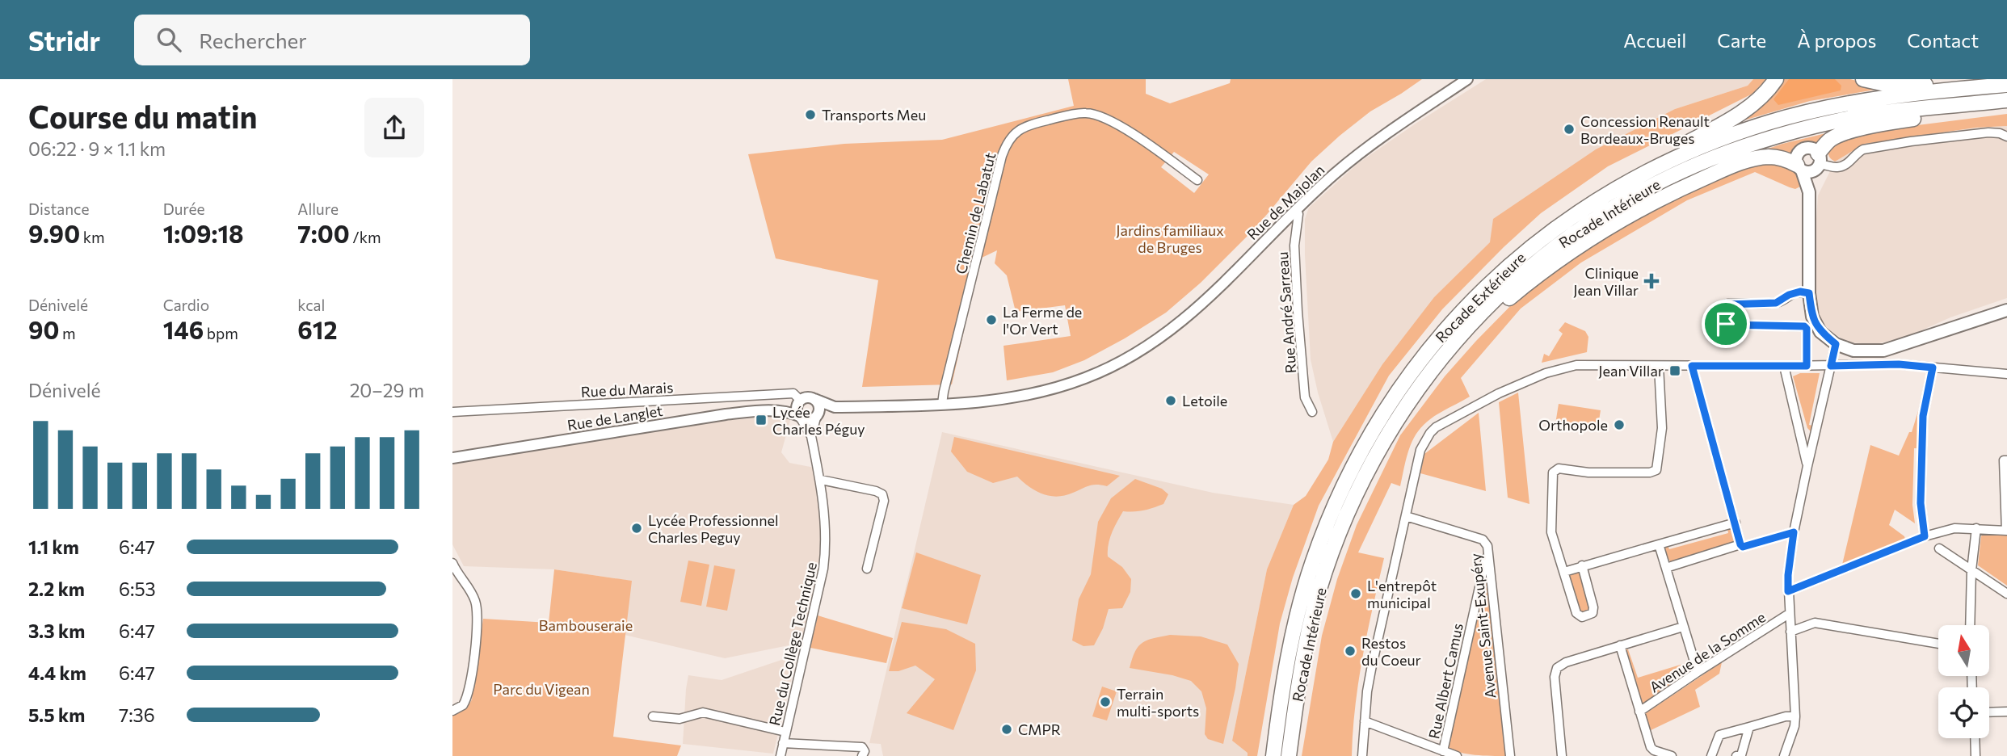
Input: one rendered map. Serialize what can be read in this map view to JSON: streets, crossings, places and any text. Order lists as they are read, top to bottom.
{
  "streets": {
    "highway": ["Rocade Intérieure", "Rocade Extérieure"],
    "street": [
      "Rue de Majolan",
      "Chemin de Labatut",
      "Rue André Sarreau",
      "Rue du Marais",
      "Rue de Langlet",
      "Avenue Saint-Exupéry",
      "Rue du Collège Technique",
      "Avenue de la Somme",
      "Rue Albert Camus"
    ]
  },
  "crossings": [
    ["Rue de Majolan", "Chemin de Labatut"],
    ["Rue de Majolan", "Rue André Sarreau"],
    ["Rue de Majolan", "Rue du Marais"],
    ["Rue de Majolan", "Rue de Langlet"],
    ["Rue de Majolan", "Rue du Collège Technique"],
    ["Rue du Marais", "Rue de Langlet"],
    ["Rue du Marais", "Rue du Collège Technique"],
    ["Rue de Langlet", "Rue du Collège Technique"],
    ["Avenue Saint-Exupéry", "Rue Albert Camus"]
  ],
  "parks": ["Jardins familiaux de Bruges", "Bambouseraie", "Parc du Vigean"],
  "places": {
    "other": [
      "Transports Meu",
      "Concession Renault Bordeaux-Bruges",
      "La Ferme de l'Or Vert",
      "Letoile",
      "Orthopole",
      "Lycée Professionnel Charles Peguy",
      "L'entrepôt municipal",
      "Restos du Coeur",
      "Terrain multi-sports",
      "CMPR"
    ],
    "health": ["Clinique Jean Villar"],
    "transit": ["Jean Villar", "Lycée Charles Péguy"]
  },
  "north": "top",
  "page": {
    "header": "Stridr",
    "search": "Rechercher",
    "nav": [
      "Accueil",
      "Carte",
      "À propos",
      "Contact"
    ],
    "heading": ["Course du matin", "06:22 · 9 × 1.1 km"],
    "stats": [
      ["Distance", "9.90 km"],
      ["Durée", "1:09:18"],
      ["Allure", "7:00 /km"],
      ["Dénivelé", "90 m"],
      ["Cardio", "146 bpm"],
      ["kcal", "612"]
    ],
    "chart": ["Dénivelé", "20–29 m"],
    "list": [
      {
        "name": "1.1 km",
        "note": "6:47"
      },
      {
        "name": "2.2 km",
        "note": "6:53"
      },
      {
        "name": "3.3 km",
        "note": "6:47"
      },
      {
        "name": "4.4 km",
        "note": "6:47"
      },
      {
        "name": "5.5 km",
        "note": "7:36"
      }
    ]
  }
}
